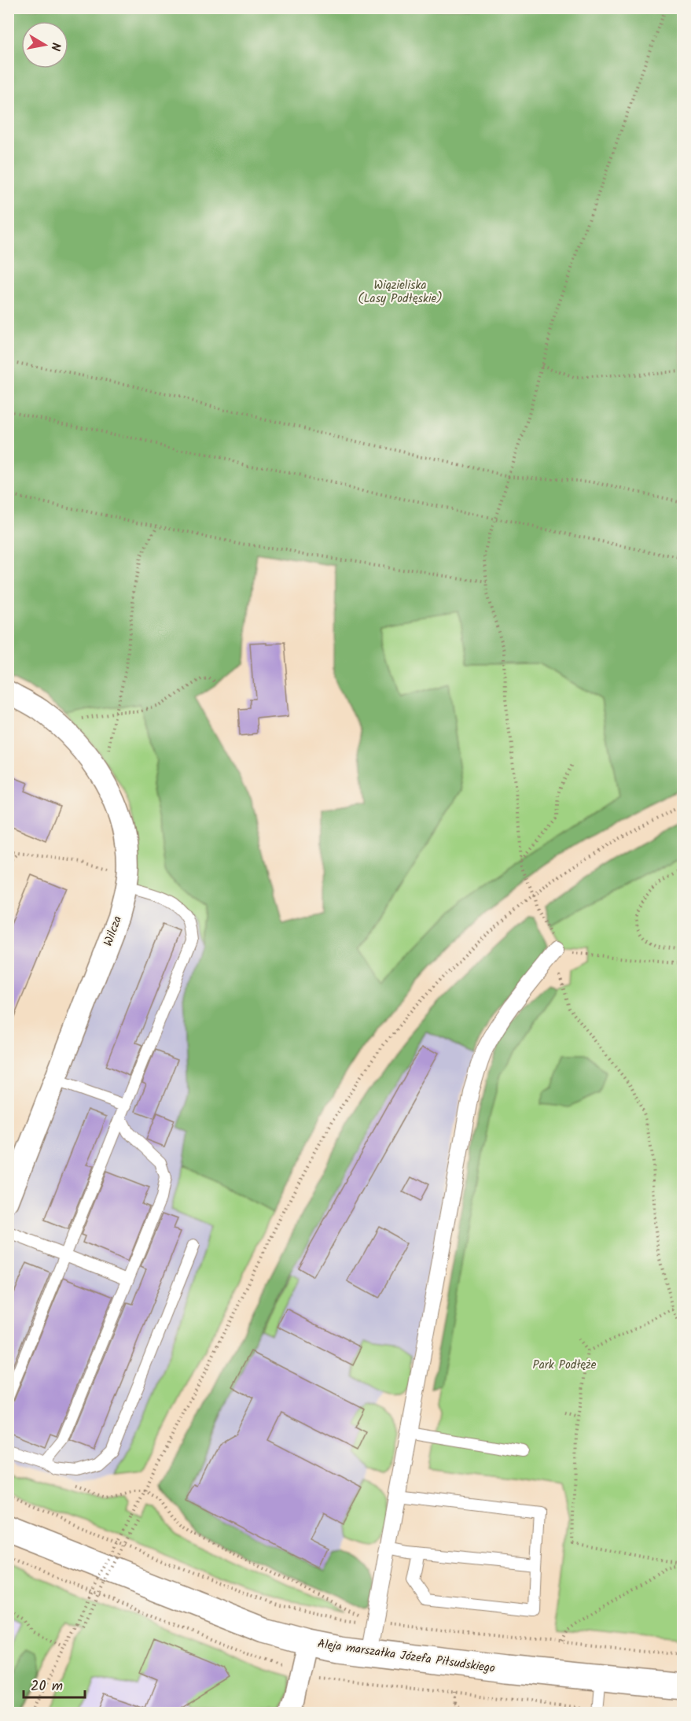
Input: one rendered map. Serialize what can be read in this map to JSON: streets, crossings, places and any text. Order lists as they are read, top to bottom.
{
  "streets": {
    "street": ["Wilcza", "Aleja marszałka Józefa Piłsudskiego"]
  },
  "parks": ["Wiązieliska (Lasy Podłęskie)", "Park Podłęże"],
  "scale_bar": "20 m",
  "north": "right"
}
